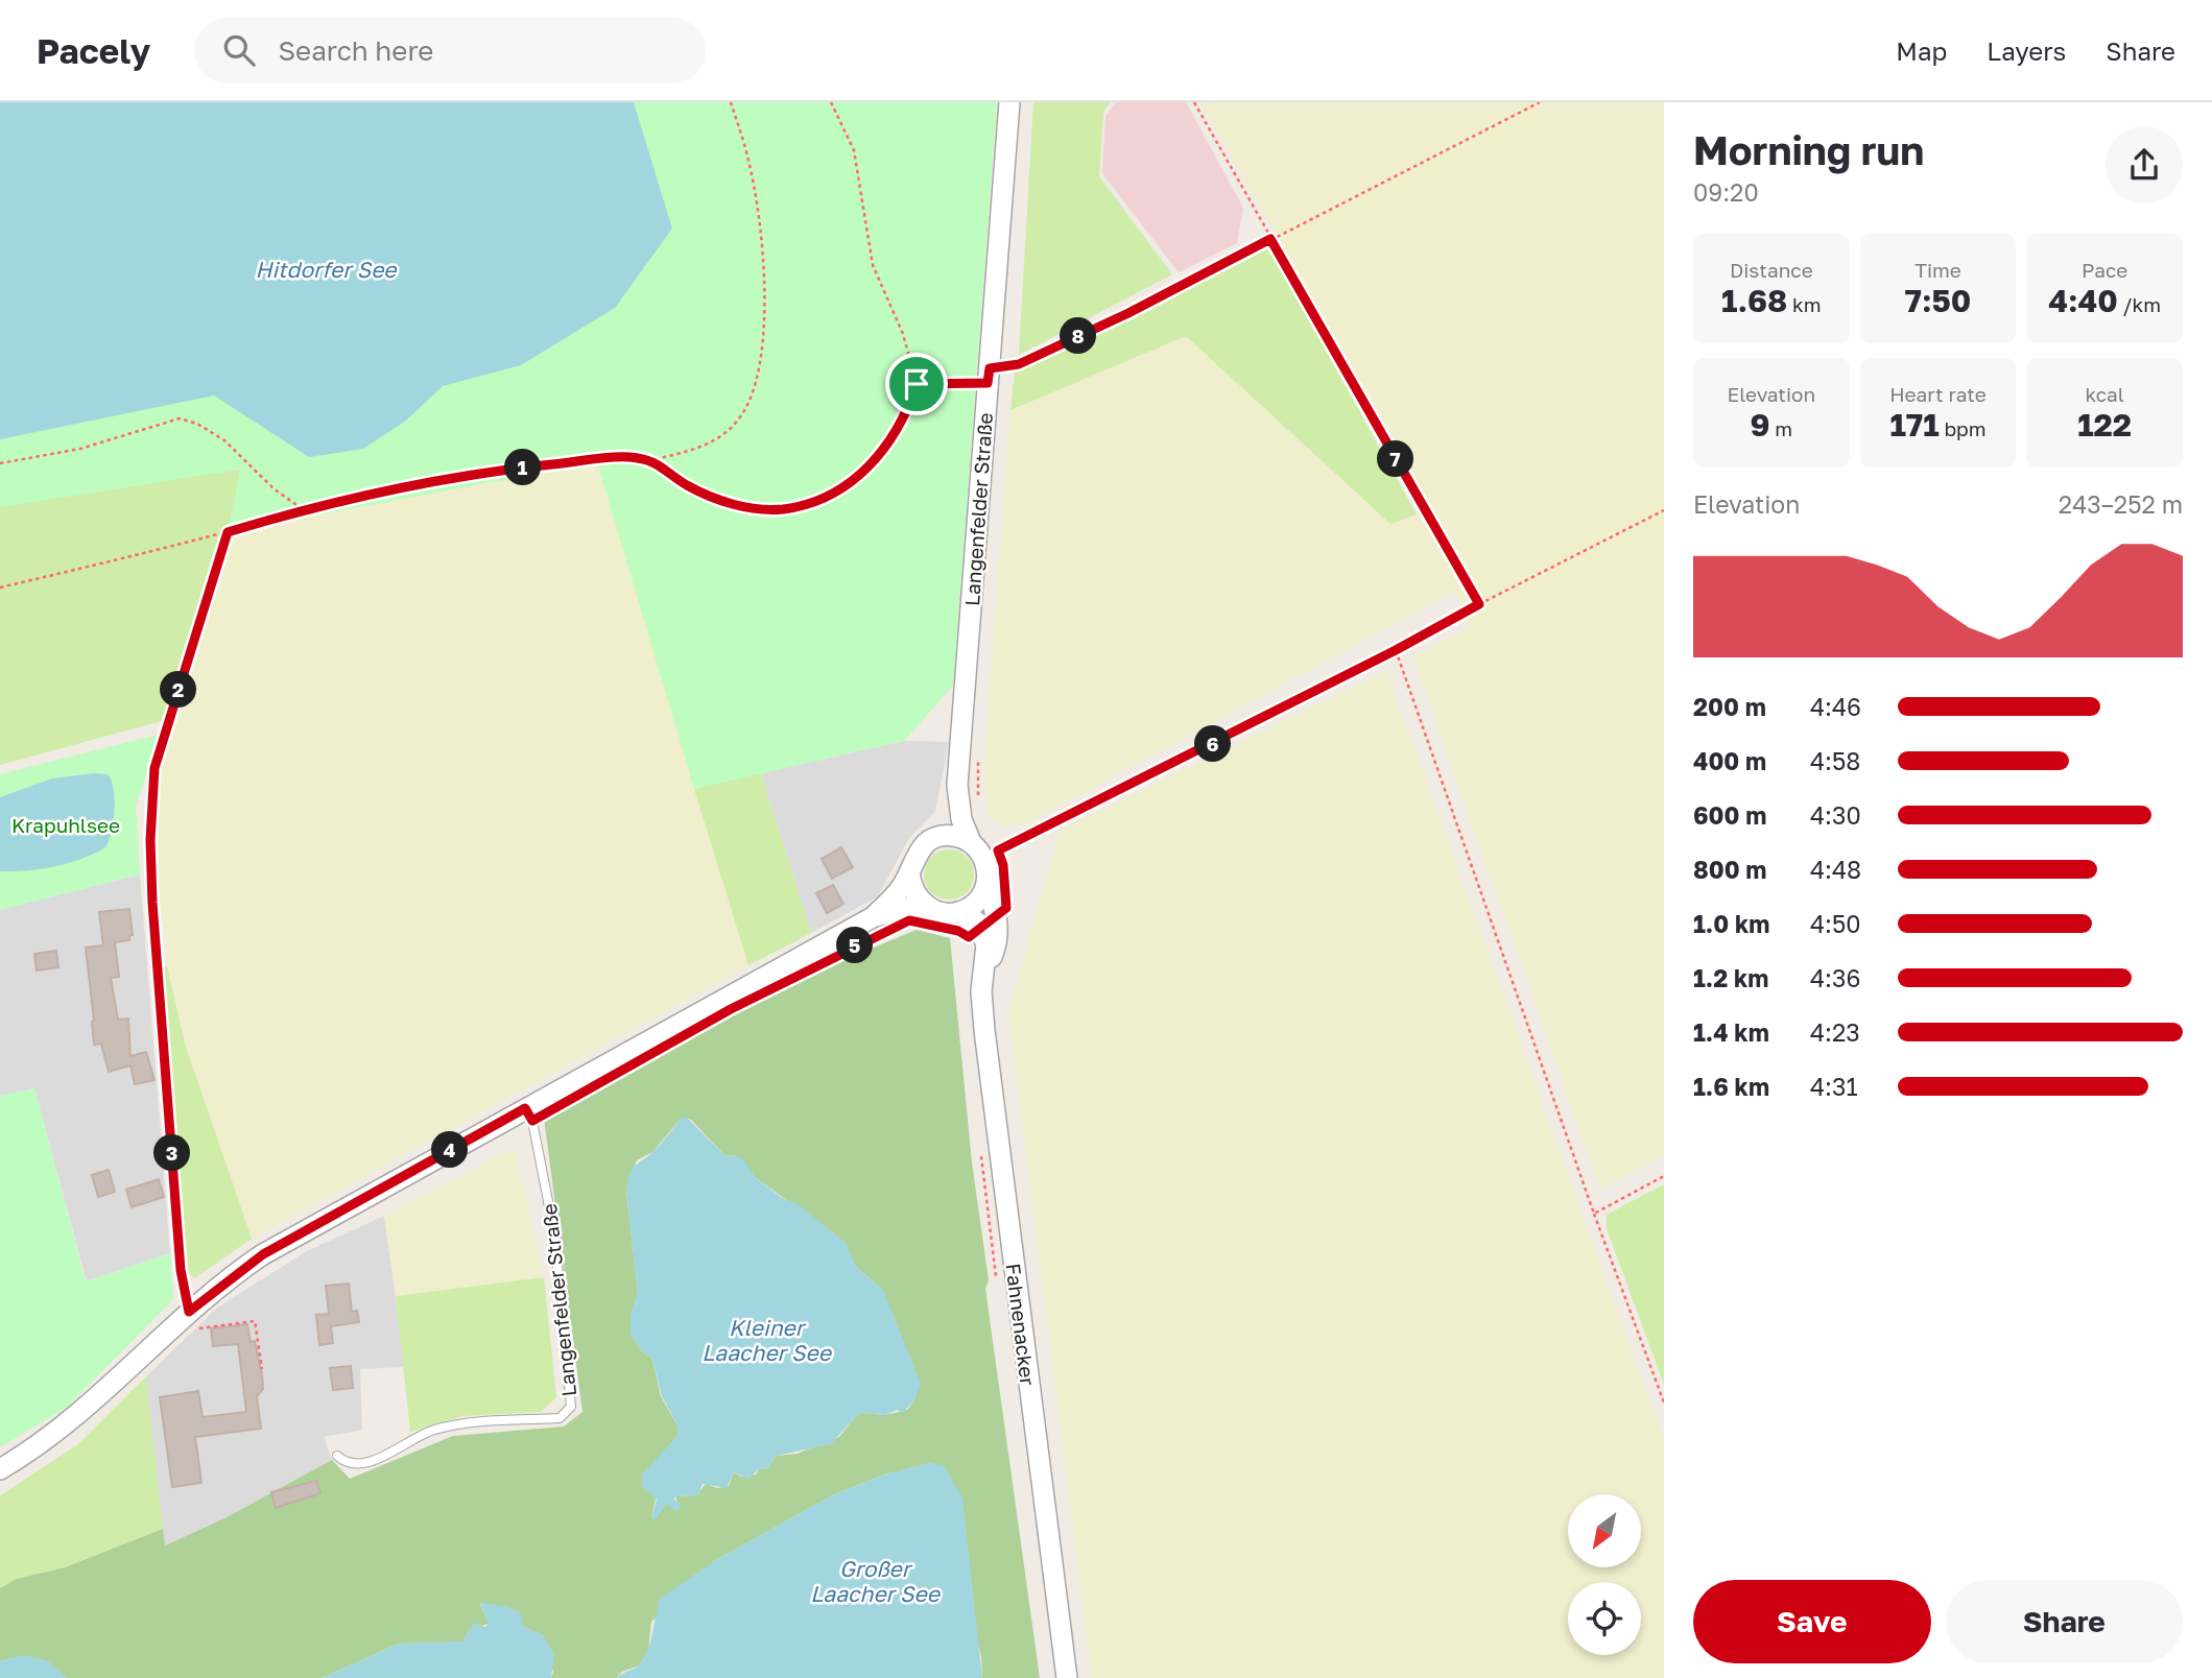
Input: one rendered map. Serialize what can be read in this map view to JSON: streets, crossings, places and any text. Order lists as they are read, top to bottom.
{
  "streets": {
    "street": ["Langenfelder Straße", "Fahnenacker"]
  },
  "crossings": [
    ["Langenfelder Straße", "Fahnenacker"]
  ],
  "water": ["Hitdorfer See", "Kleiner Laacher See", "Großer Laacher See"],
  "parks": ["Krapuhlsee"],
  "north": "bottom left",
  "page": {
    "header": "Pacely",
    "search": "Search here",
    "nav": ["Map", "Layers", "Share"],
    "heading": ["Morning run", "09:20"],
    "stats": [
      ["Distance", "1.68 km"],
      ["Time", "7:50"],
      ["Pace", "4:40 /km"],
      ["Elevation", "9 m"],
      ["Heart rate", "171 bpm"],
      ["kcal", "122"]
    ],
    "pins": [
      "8",
      "7",
      "1",
      "2",
      "6",
      "5",
      "4",
      "3"
    ],
    "chart": ["Elevation", "243–252 m"],
    "list": [
      {
        "name": "200 m",
        "note": "4:46"
      },
      {
        "name": "400 m",
        "note": "4:58"
      },
      {
        "name": "600 m",
        "note": "4:30"
      },
      {
        "name": "800 m",
        "note": "4:48"
      },
      {
        "name": "1.0 km",
        "note": "4:50"
      },
      {
        "name": "1.2 km",
        "note": "4:36"
      },
      {
        "name": "1.4 km",
        "note": "4:23"
      },
      {
        "name": "1.6 km",
        "note": "4:31"
      }
    ],
    "buttons": ["Save", "Share"]
  }
}
